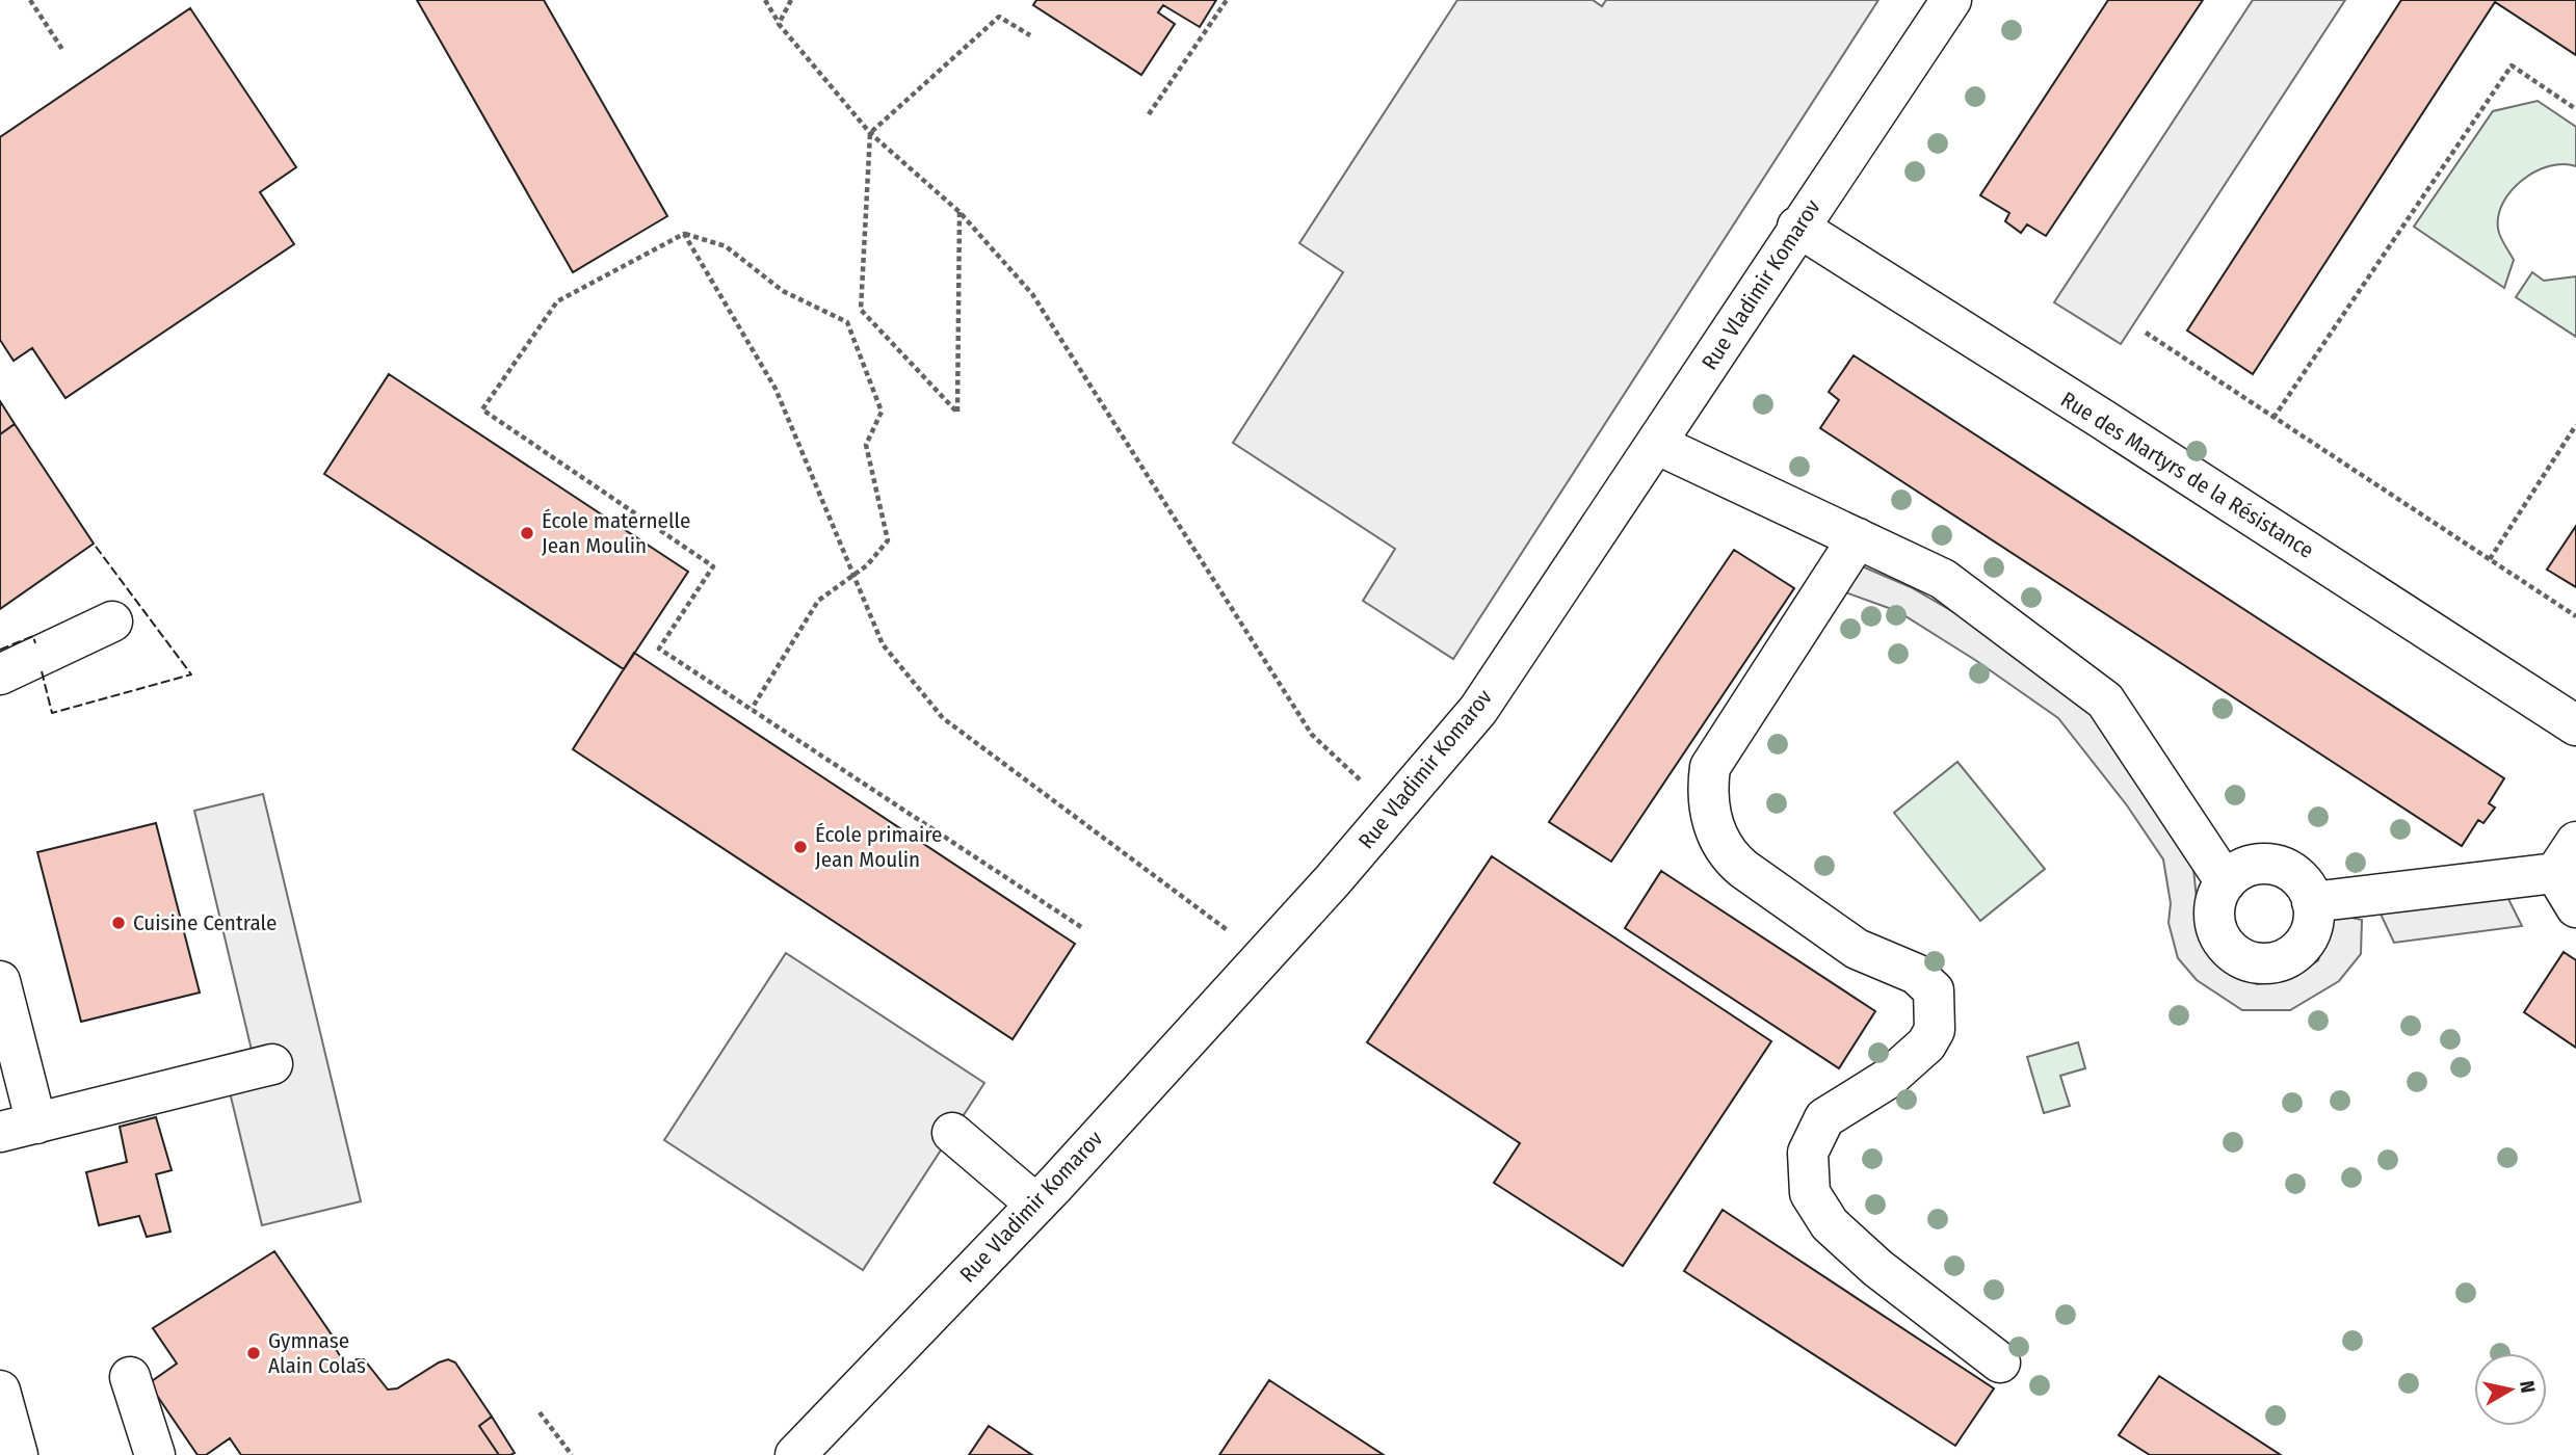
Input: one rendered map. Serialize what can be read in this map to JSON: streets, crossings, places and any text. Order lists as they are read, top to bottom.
{
  "streets": {
    "street": ["Rue Vladimir Komarov", "Rue des Martyrs de la Résistance"]
  },
  "crossings": [
    ["Rue Vladimir Komarov", "Rue des Martyrs de la Résistance"]
  ],
  "places": [
    "École maternelle Jean Moulin",
    "École primaire Jean Moulin",
    "Cuisine Centrale",
    "Gymnase Alain Colas"
  ],
  "north": "right"
}
